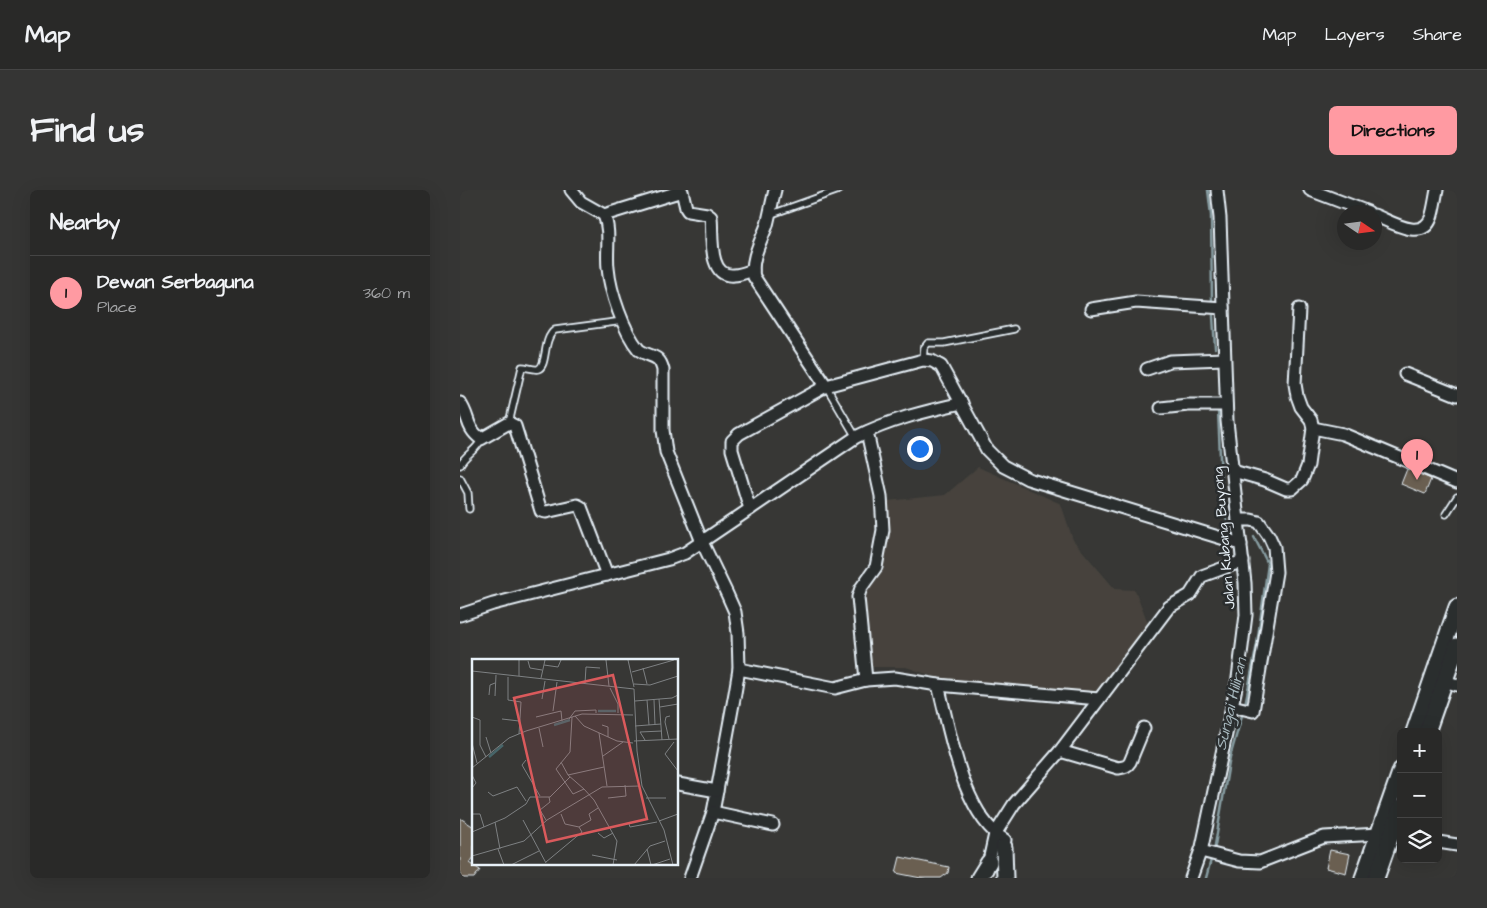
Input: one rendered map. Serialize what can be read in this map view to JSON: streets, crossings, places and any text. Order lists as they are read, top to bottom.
{
  "streets": {
    "street": ["Jalan Kubang Buyong"]
  },
  "water": ["Sungai Hiliran"],
  "north": "right",
  "page": {
    "header": "Map",
    "nav": ["Map", "Layers", "Share"],
    "title": "Find us",
    "buttons": "Directions",
    "heading": "Nearby",
    "list": [
      {
        "mark": "1",
        "name": "Dewan Serbaguna",
        "note": "Place",
        "value": "360 m"
      }
    ],
    "pins": "1",
    "map_buttons": ["+", "−"]
  }
}
